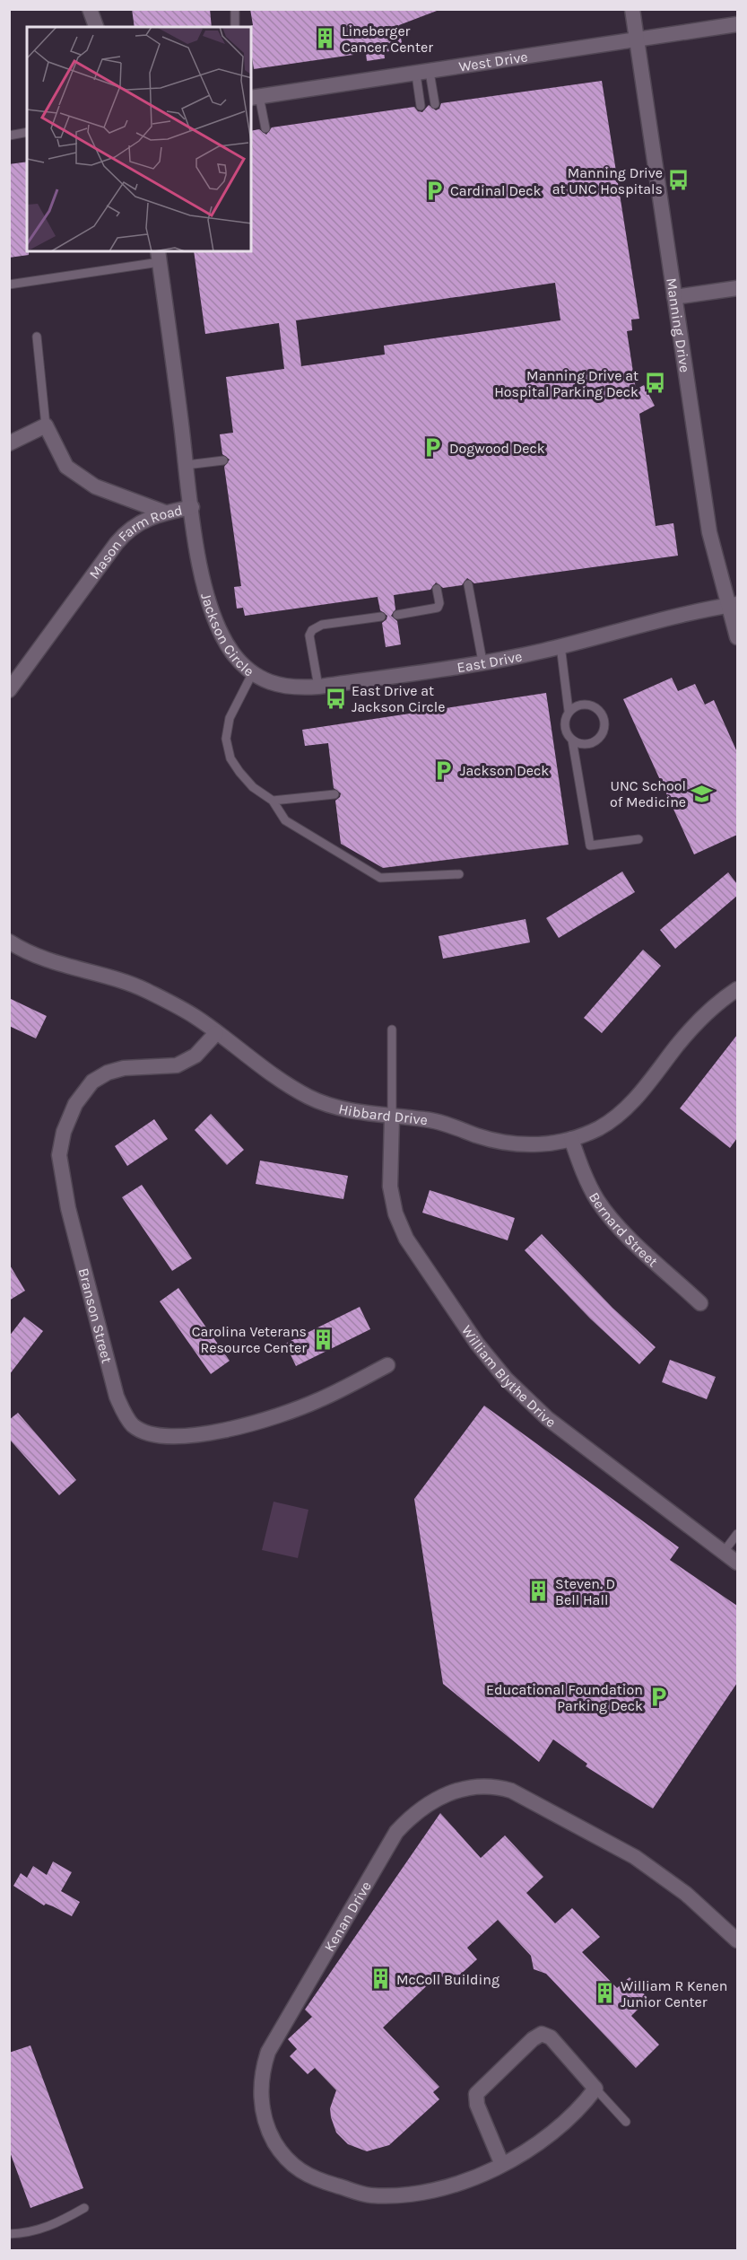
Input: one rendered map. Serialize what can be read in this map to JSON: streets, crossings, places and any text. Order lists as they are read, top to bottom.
{
  "streets": {
    "street": [
      "West Drive",
      "Manning Drive",
      "Mason Farm Road",
      "Jackson Circle",
      "East Drive",
      "Hibbard Drive",
      "Bernard Street",
      "Branson Street",
      "William Blythe Drive",
      "Kenan Drive"
    ]
  },
  "crossings": [
    ["West Drive", "Manning Drive"],
    ["Manning Drive", "East Drive"],
    ["Mason Farm Road", "Jackson Circle"],
    ["Jackson Circle", "East Drive"],
    ["Hibbard Drive", "Bernard Street"],
    ["Hibbard Drive", "Branson Street"],
    ["Hibbard Drive", "William Blythe Drive"]
  ],
  "places": {
    "building": [
      "Lineberger Cancer Center",
      "Carolina Veterans Resource Center",
      "Steven. D Bell Hall",
      "McColl Building",
      "William R Kenen Junior Center"
    ],
    "bus stop": ["Manning Drive at UNC Hospitals", "Manning Drive at Hospital Parking Deck", "East Drive at Jackson Circle"],
    "parking": [
      "Cardinal Deck",
      "Dogwood Deck",
      "Jackson Deck",
      "Educational Foundation Parking Deck"
    ],
    "school or university": ["UNC School of Medicine"]
  }
}
